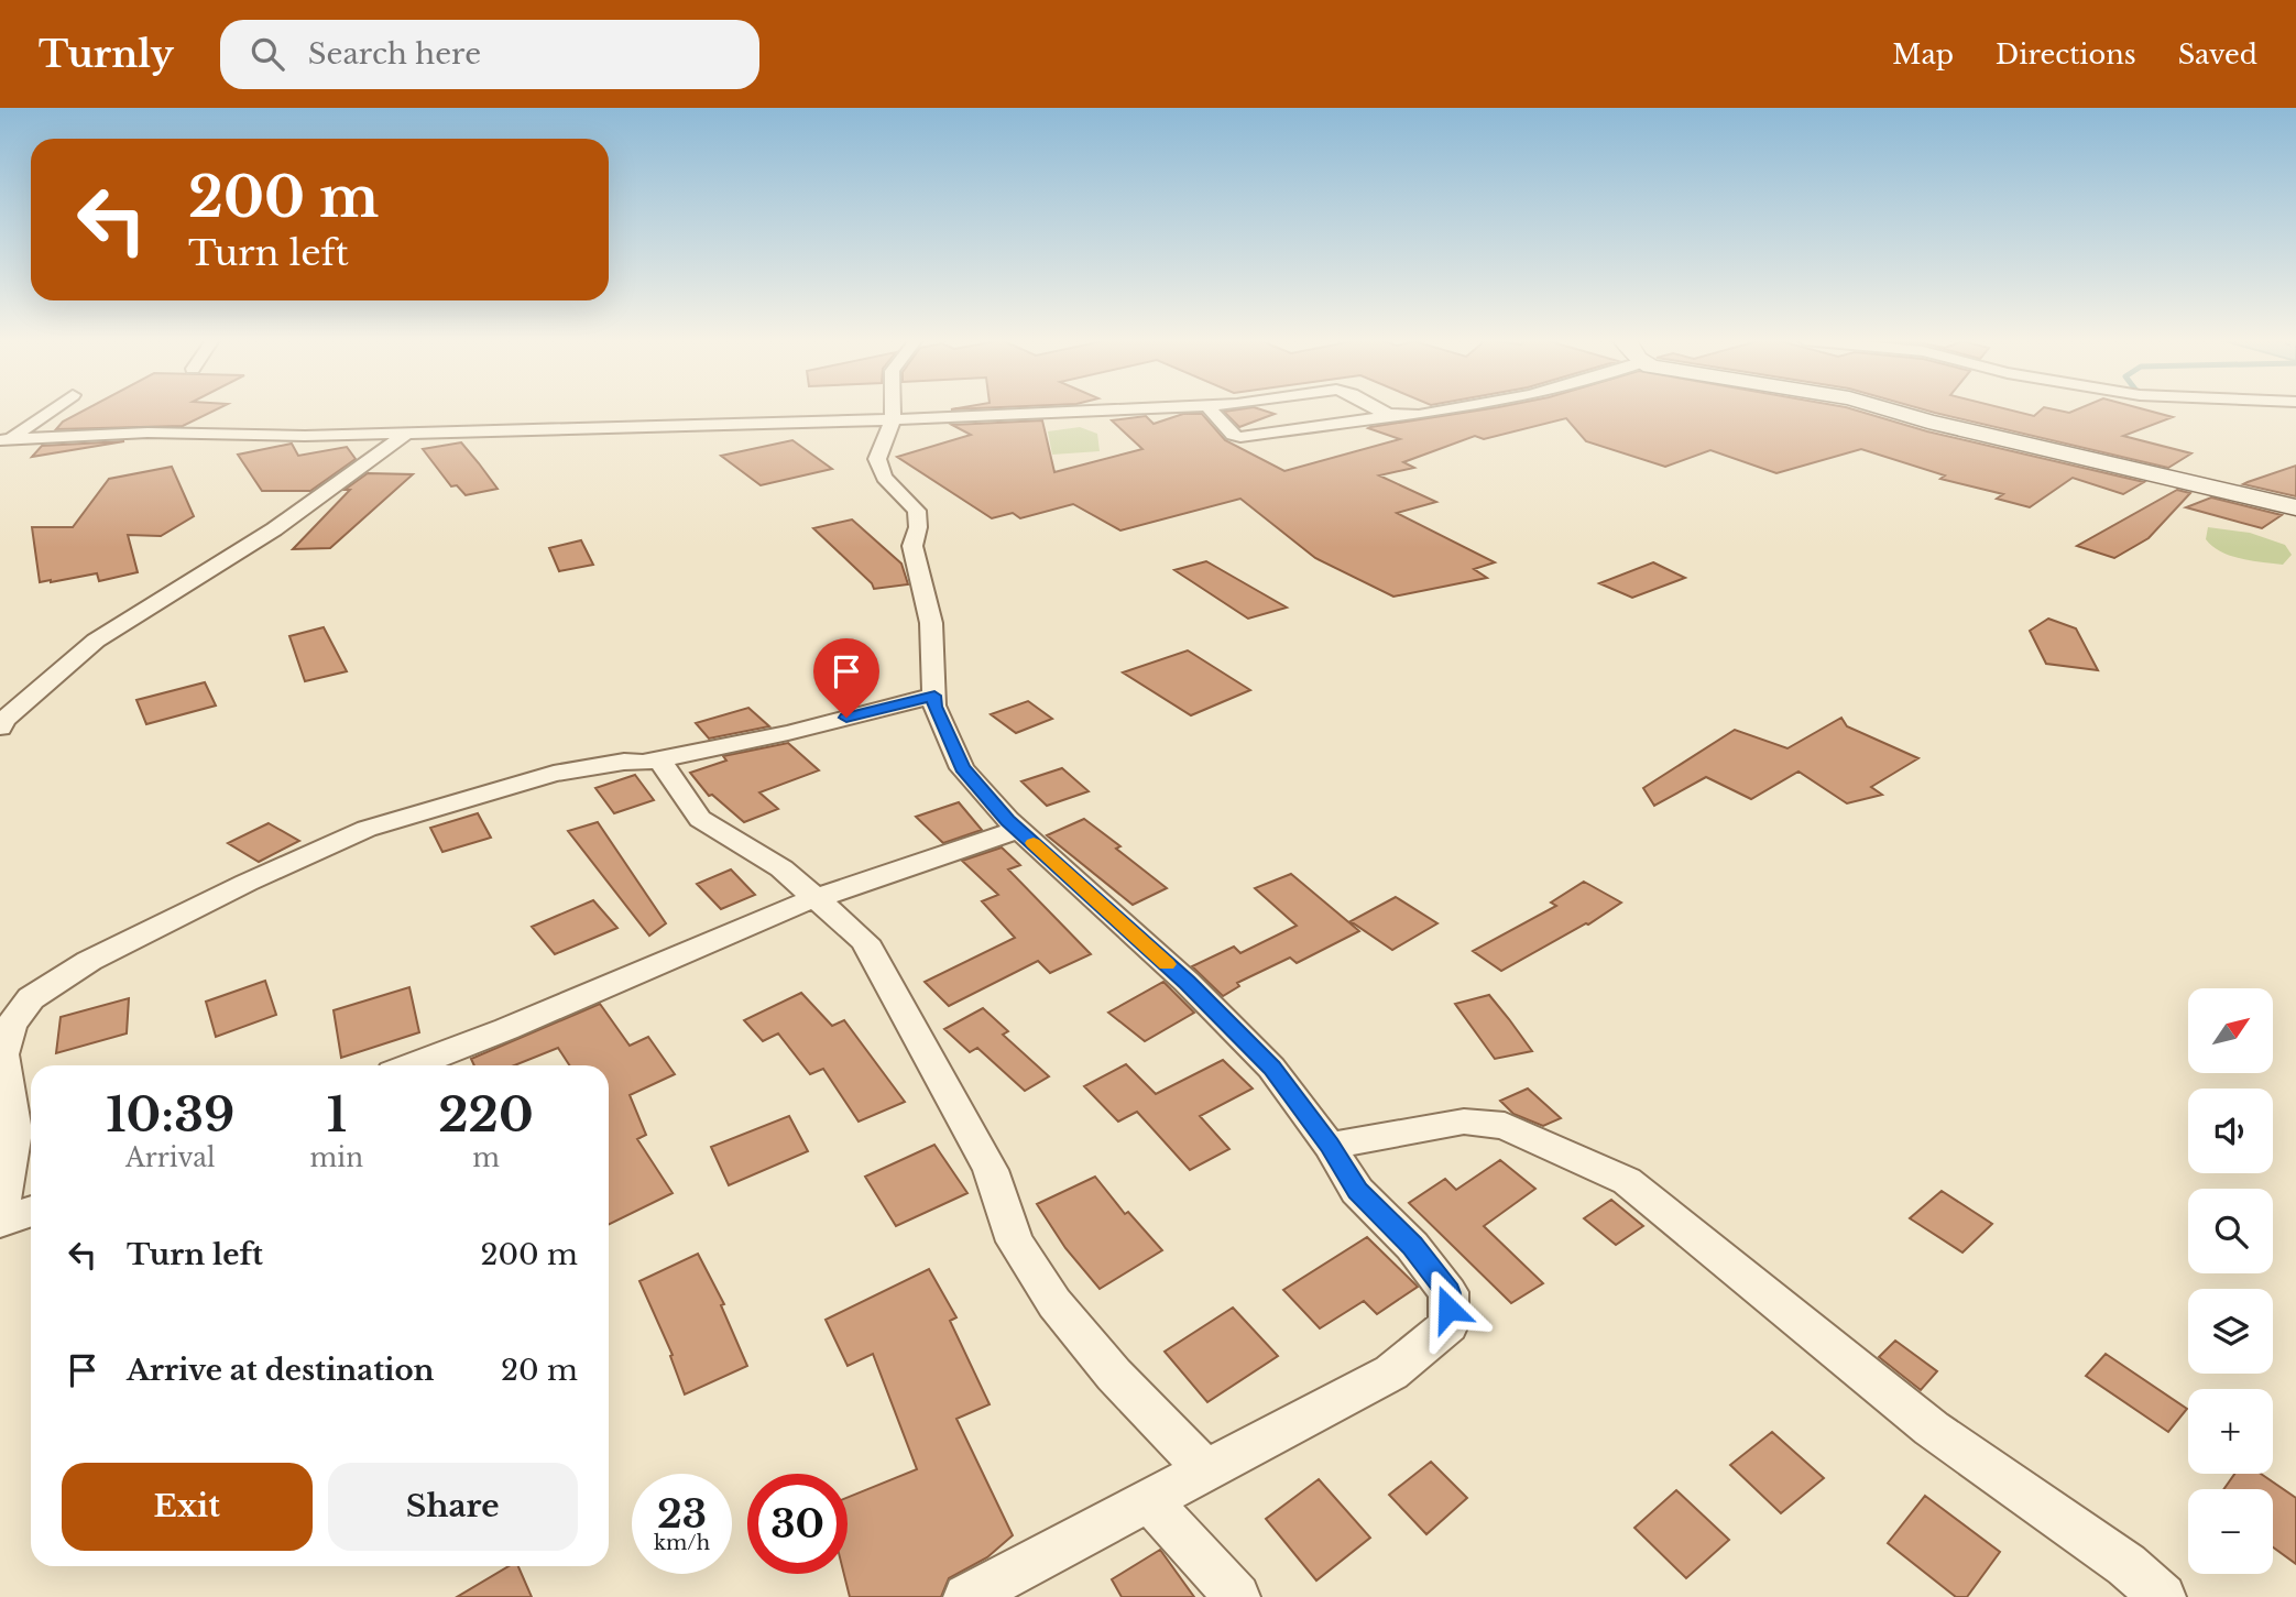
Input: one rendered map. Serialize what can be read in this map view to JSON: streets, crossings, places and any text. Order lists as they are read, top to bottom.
{
  "north": "top right",
  "page": {
    "header": "Turnly",
    "search": "Search here",
    "nav": ["Map", "Directions", "Saved"],
    "turn": ["200 m", "Turn left"],
    "map_buttons": ["+", "−"],
    "eta": [
      "10:39",
      "Arrival",
      "1",
      "min",
      "220",
      "m"
    ],
    "list": [
      {
        "name": "Turn left",
        "value": "200 m"
      },
      {
        "name": "Arrive at destination",
        "value": "20 m"
      }
    ],
    "buttons": ["Exit", "Share"],
    "speed": "23 km/h",
    "limit": "30"
  }
}
